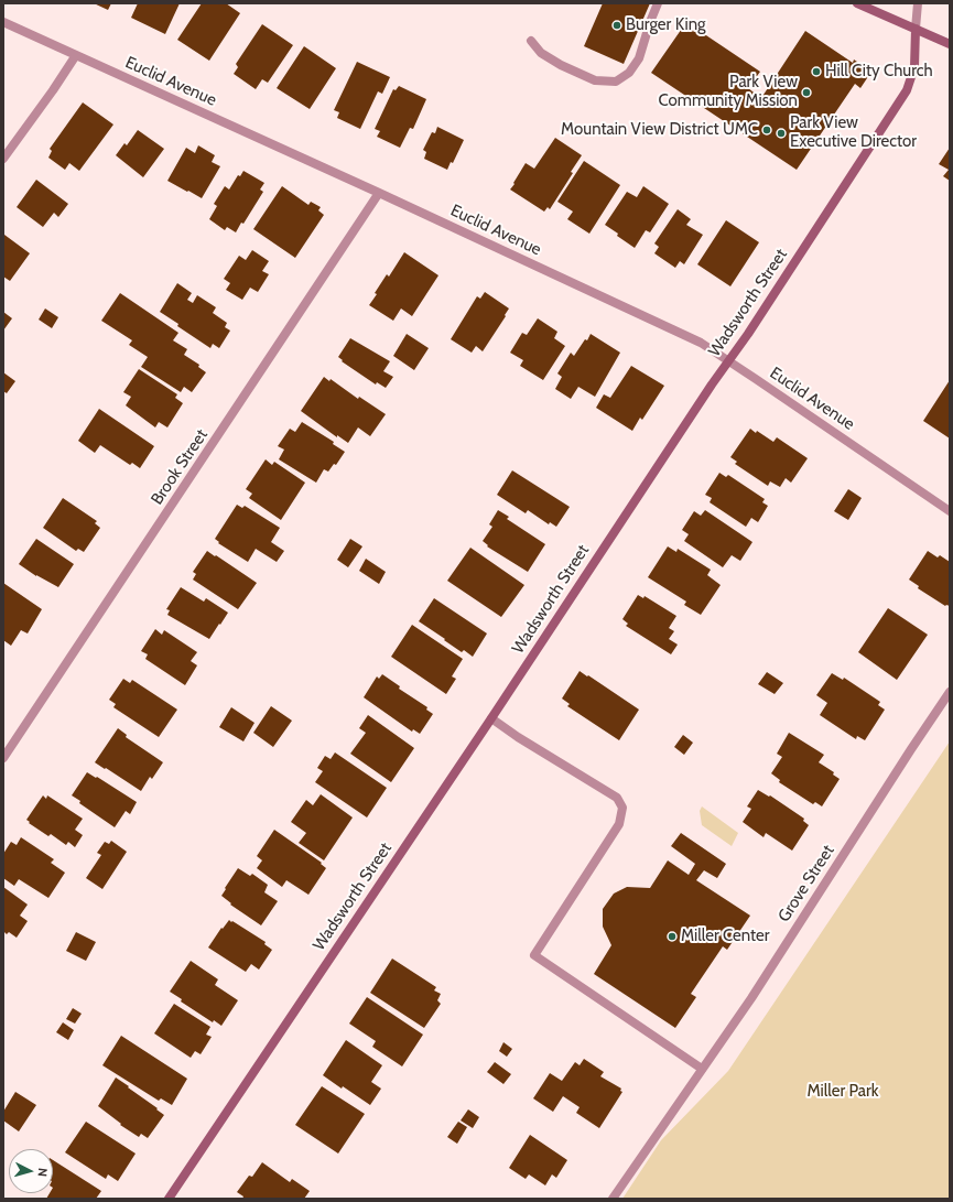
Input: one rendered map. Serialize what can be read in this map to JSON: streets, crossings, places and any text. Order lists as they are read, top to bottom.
{
  "streets": {
    "street": [
      "Euclid Avenue",
      "Wadsworth Street",
      "Brook Street",
      "Grove Street"
    ]
  },
  "crossings": [
    ["Euclid Avenue", "Wadsworth Street"],
    ["Euclid Avenue", "Brook Street"]
  ],
  "parks": ["Miller Park"],
  "places": [
    "Burger King",
    "Hill City Church",
    "Park View Community Mission",
    "Mountain View District UMC",
    "Park View Executive Director",
    "Miller Center"
  ],
  "north": "right"
}
